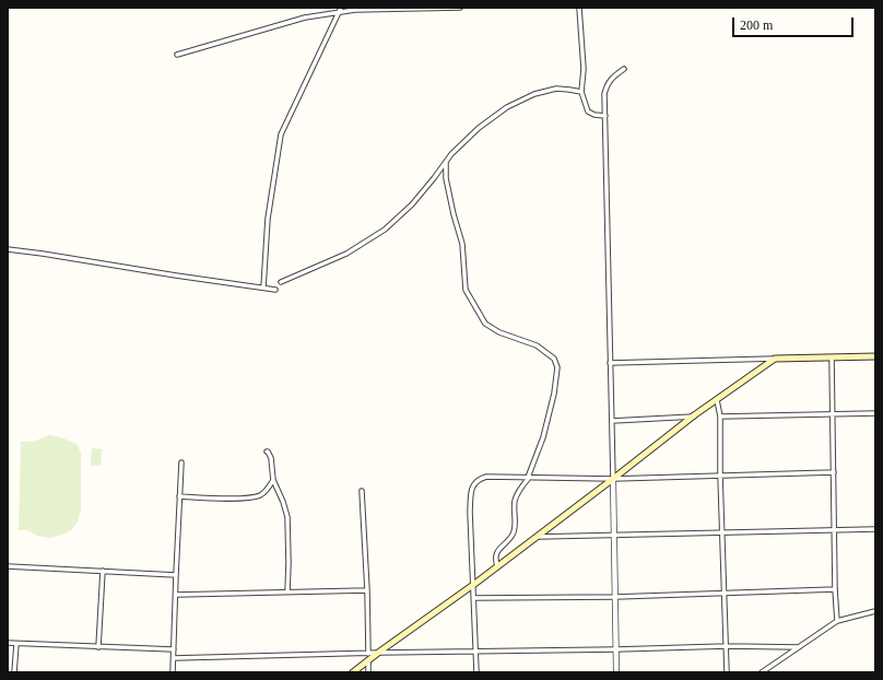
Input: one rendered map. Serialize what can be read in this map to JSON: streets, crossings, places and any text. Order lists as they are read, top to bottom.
{
  "scale_bar": "200 m"
}
